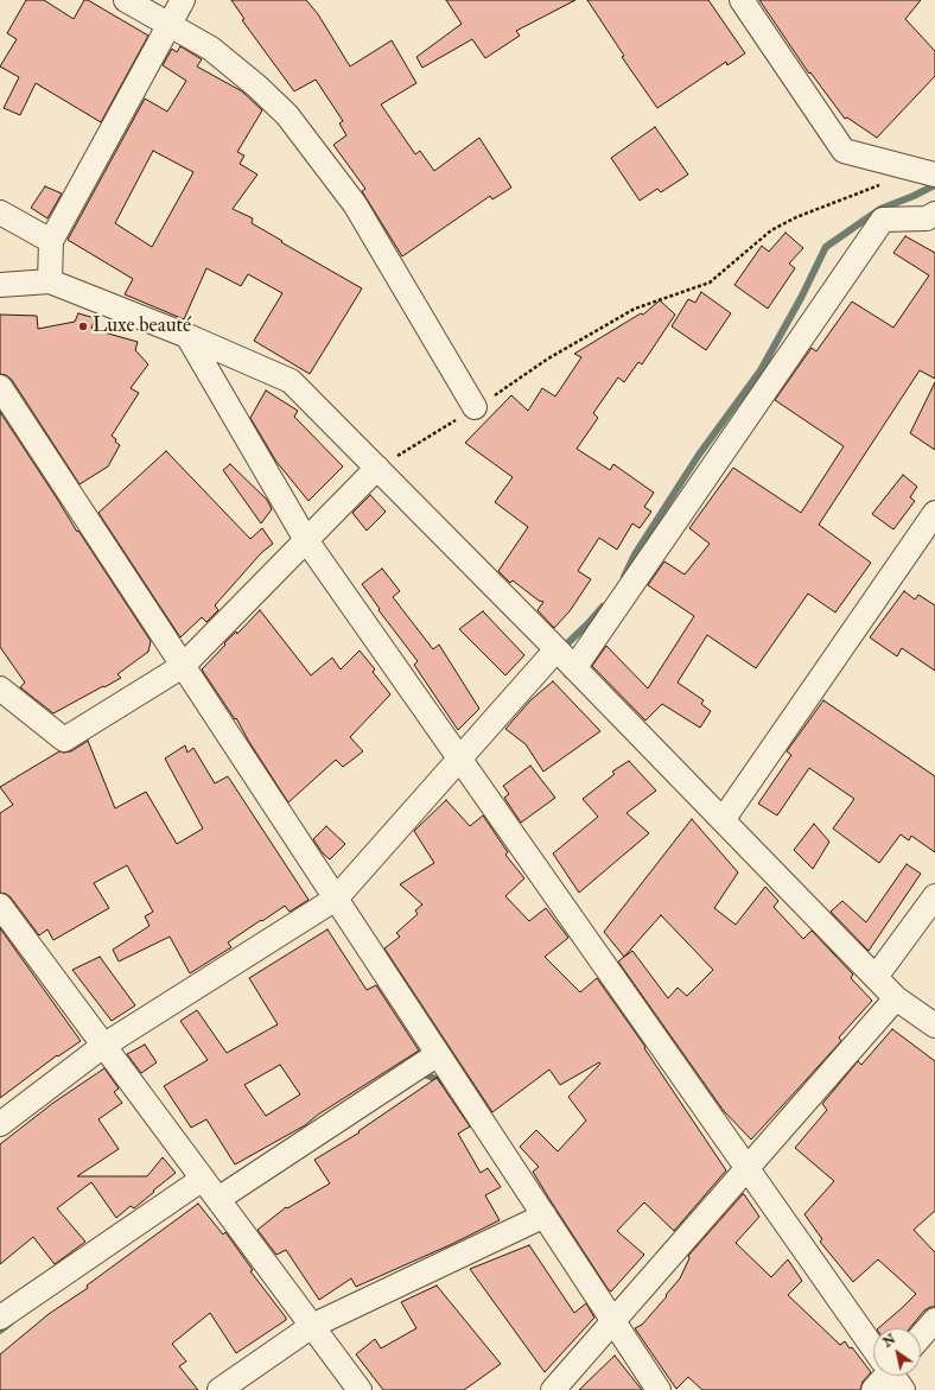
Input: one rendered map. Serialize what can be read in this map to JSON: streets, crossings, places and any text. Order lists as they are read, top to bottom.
{
  "places": ["Luxe beauté"],
  "north": "top left"
}
